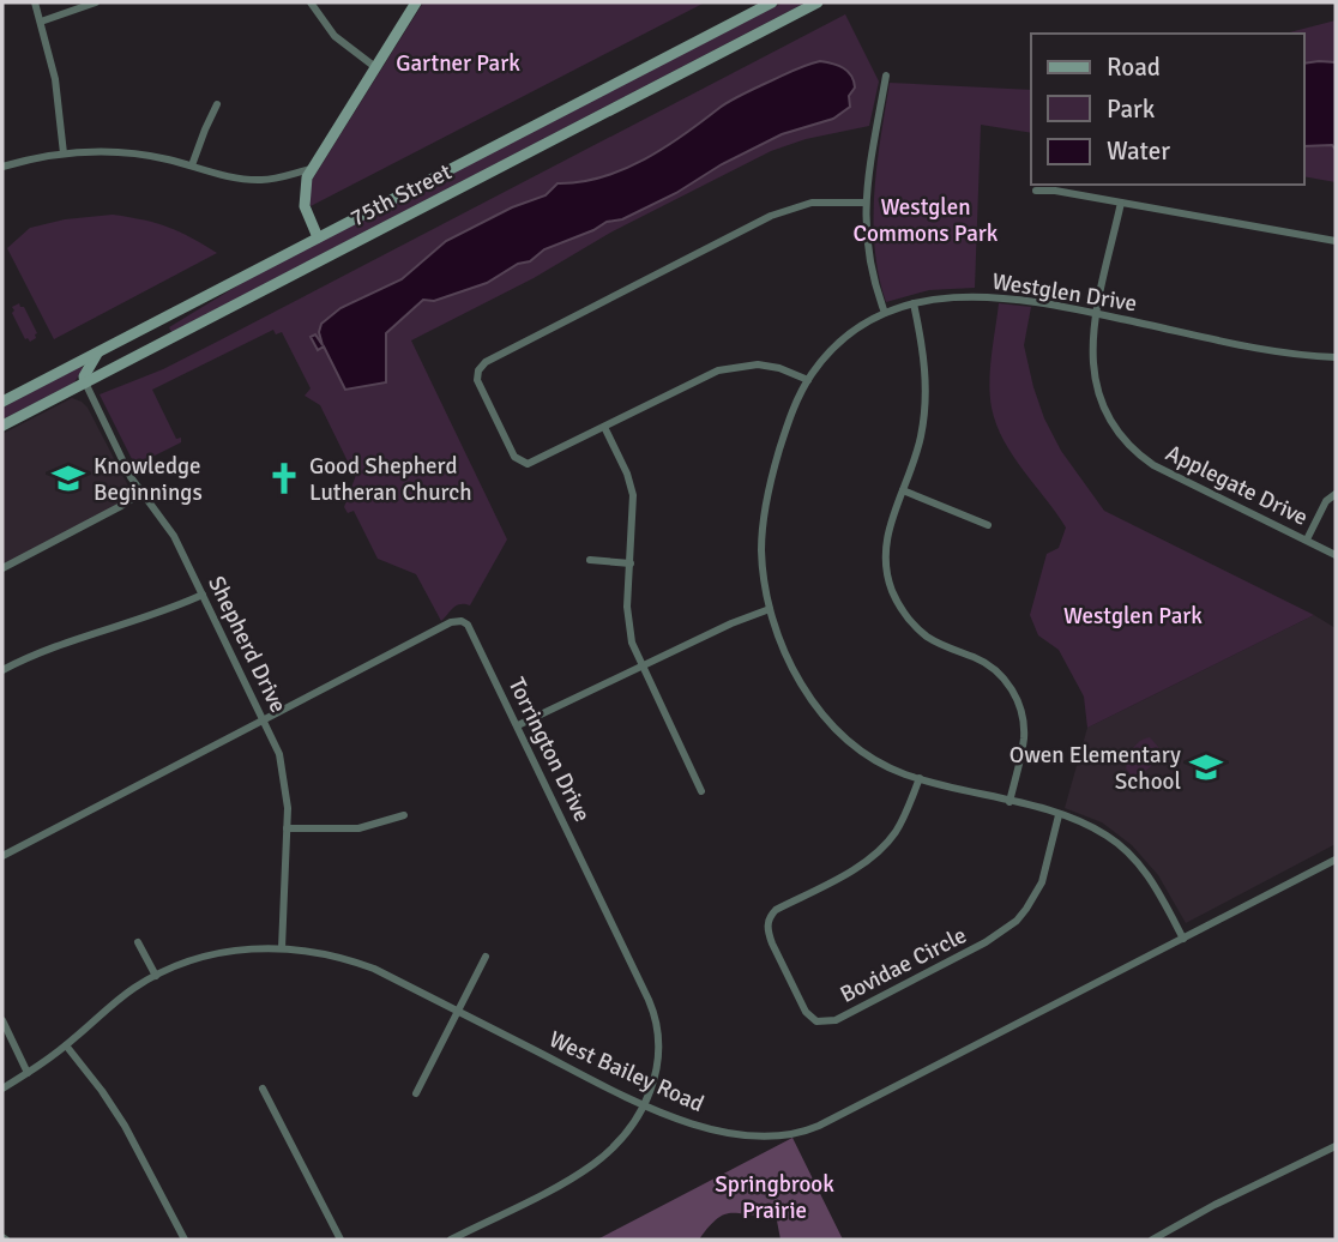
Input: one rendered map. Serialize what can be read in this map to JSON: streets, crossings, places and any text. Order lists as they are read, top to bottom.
{
  "streets": {
    "main road": ["75th Street"],
    "street": [
      "Westglen Drive",
      "Applegate Drive",
      "Shepherd Drive",
      "Torrington Drive",
      "Bovidae Circle",
      "West Bailey Road"
    ]
  },
  "crossings": [
    ["75th Street", "Shepherd Drive"],
    ["Westglen Drive", "Applegate Drive"],
    ["Westglen Drive", "Bovidae Circle"],
    ["Westglen Drive", "West Bailey Road"],
    ["Shepherd Drive", "Torrington Drive"],
    ["Shepherd Drive", "West Bailey Road"],
    ["Torrington Drive", "West Bailey Road"]
  ],
  "parks": [
    "Gartner Park",
    "Westglen Commons Park",
    "Westglen Park",
    "Springbrook Prairie"
  ],
  "places": {
    "school or university": ["Knowledge Beginnings", "Owen Elementary School"],
    "church": ["Good Shepherd Lutheran Church"]
  },
  "legend": ["Road", "Park", "Water"]
}
